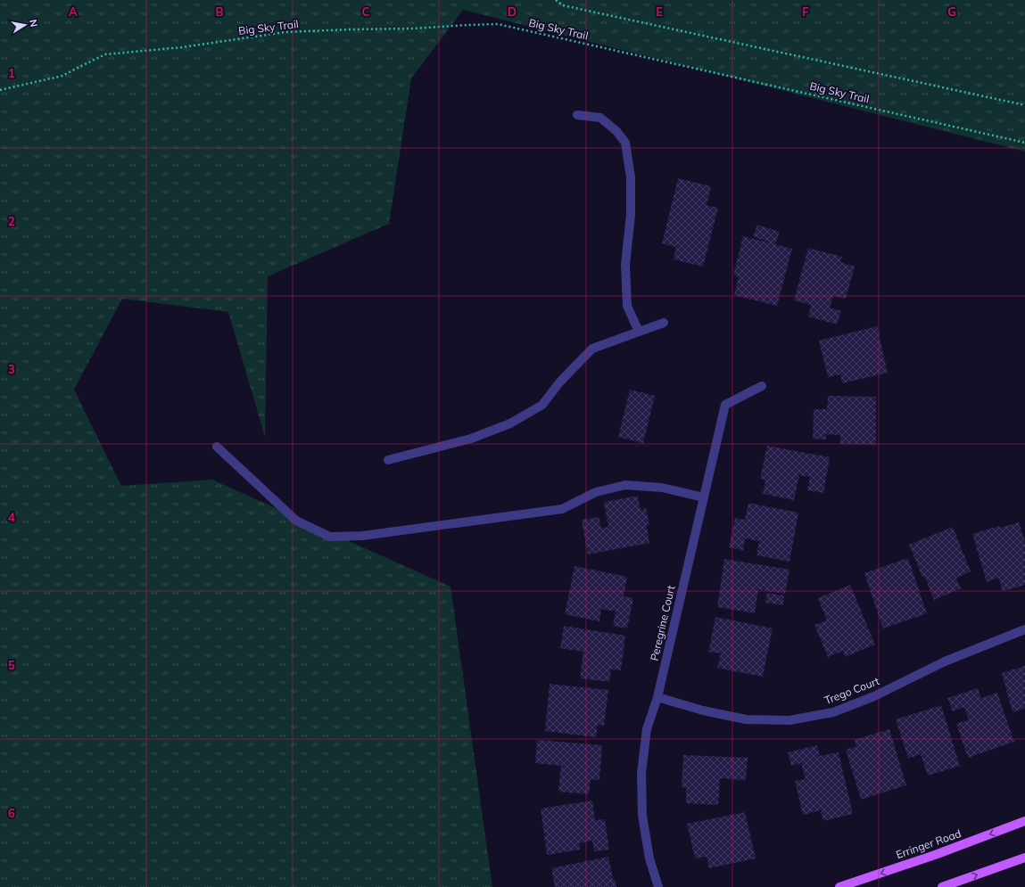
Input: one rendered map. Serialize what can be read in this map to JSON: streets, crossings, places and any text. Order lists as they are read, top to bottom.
{
  "streets": {
    "main road": ["Erringer Road"],
    "street": ["Peregrine Court", "Trego Court"],
    "path": ["Big Sky Trail"]
  },
  "crossings": [
    ["Peregrine Court", "Trego Court"]
  ],
  "north": "right",
  "grid": {
    "columns": [
      "A",
      "B",
      "C",
      "D",
      "E",
      "F",
      "G"
    ],
    "rows": [
      "1",
      "2",
      "3",
      "4",
      "5",
      "6"
    ]
  }
}
